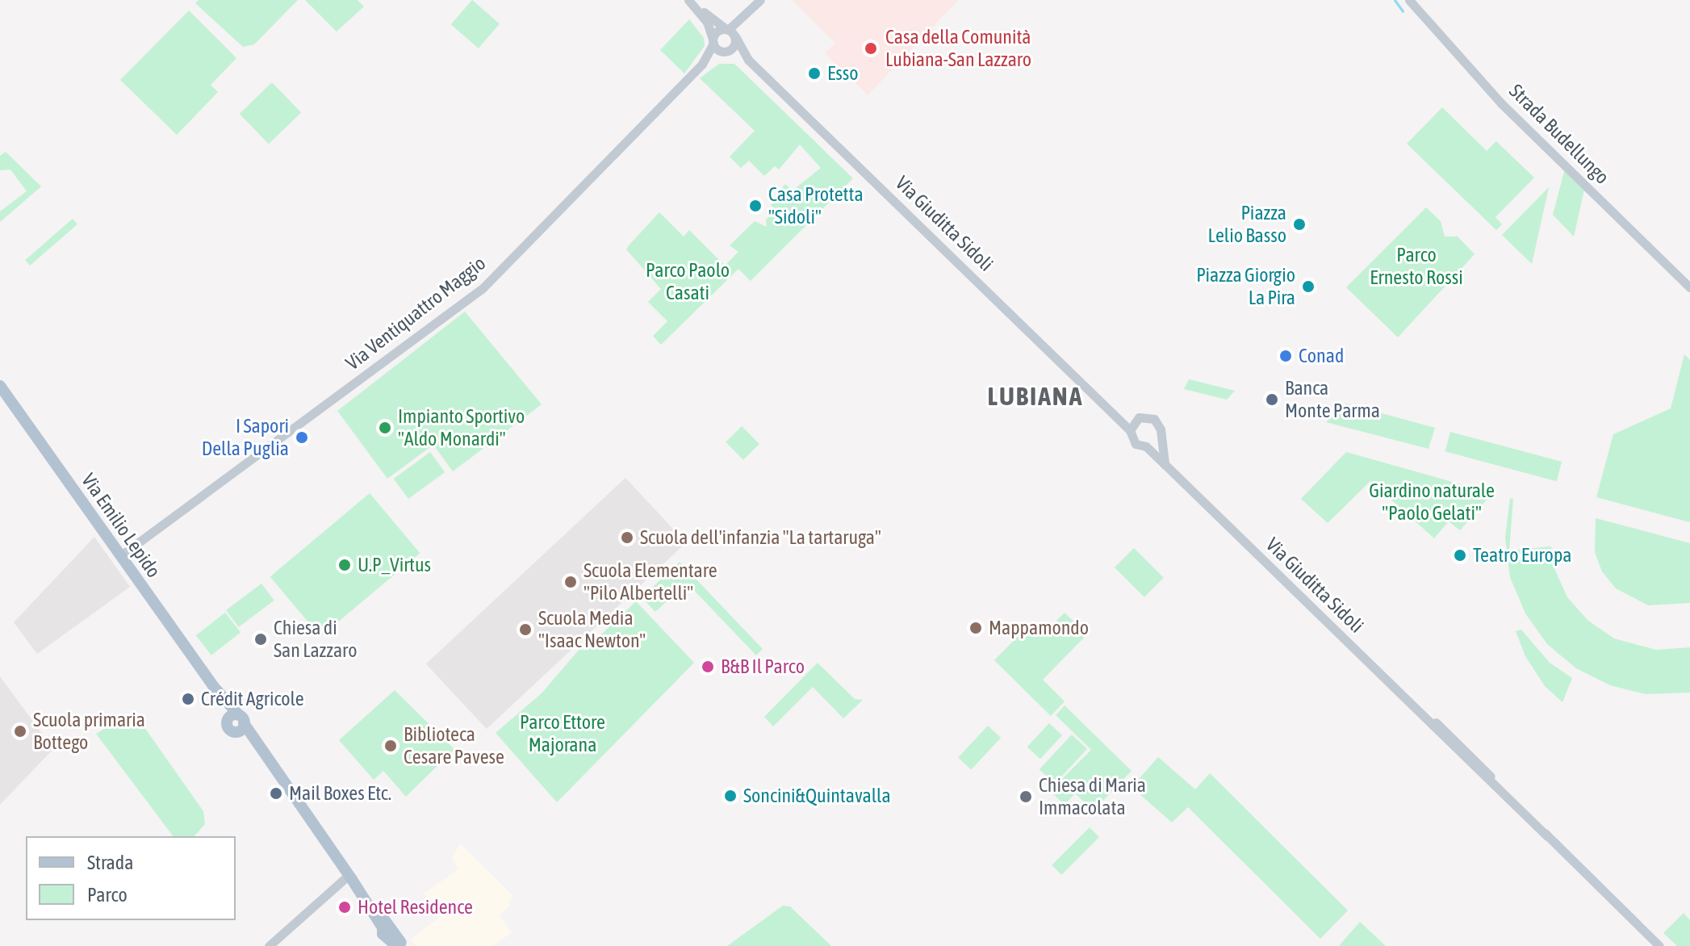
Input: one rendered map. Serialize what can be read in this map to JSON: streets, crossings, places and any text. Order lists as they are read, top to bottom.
{
  "streets": {
    "main road": ["Via Emilio Lepido"],
    "street": ["Strada Budellungo", "Via Giuditta Sidoli", "Via Ventiquattro Maggio"]
  },
  "crossings": [
    ["Via Giuditta Sidoli", "Via Ventiquattro Maggio"],
    ["Via Ventiquattro Maggio", "Via Emilio Lepido"]
  ],
  "districts": ["LUBIANA"],
  "parks": [
    "Parco Ernesto Rossi",
    "Parco Paolo Casati",
    "Giardino naturale \"Paolo Gelati\"",
    "Parco Ettore Majorana"
  ],
  "places": [
    "Casa della Comunità Lubiana-San Lazzaro",
    "Esso",
    "Casa Protetta \"Sidoli\"",
    "Piazza Lelio Basso",
    "Piazza Giorgio La Pira",
    "Conad",
    "Banca Monte Parma",
    "Impianto Sportivo \"Aldo Monardi\"",
    "I Sapori Della Puglia",
    "Scuola dell'infanzia \"La tartaruga\"",
    "Teatro Europa",
    "U.P_Virtus",
    "Scuola Elementare \"Pilo Albertelli\"",
    "Mappamondo",
    "Scuola Media \"Isaac Newton\"",
    "Chiesa di San Lazzaro",
    "B&B Il Parco",
    "Crédit Agricole",
    "Scuola primaria Bottego",
    "Biblioteca Cesare Pavese",
    "Mail Boxes Etc.",
    "Soncini&Quintavalla",
    "Chiesa di Maria Immacolata",
    "Hotel Residence"
  ],
  "legend": ["Strada", "Parco"]
}
